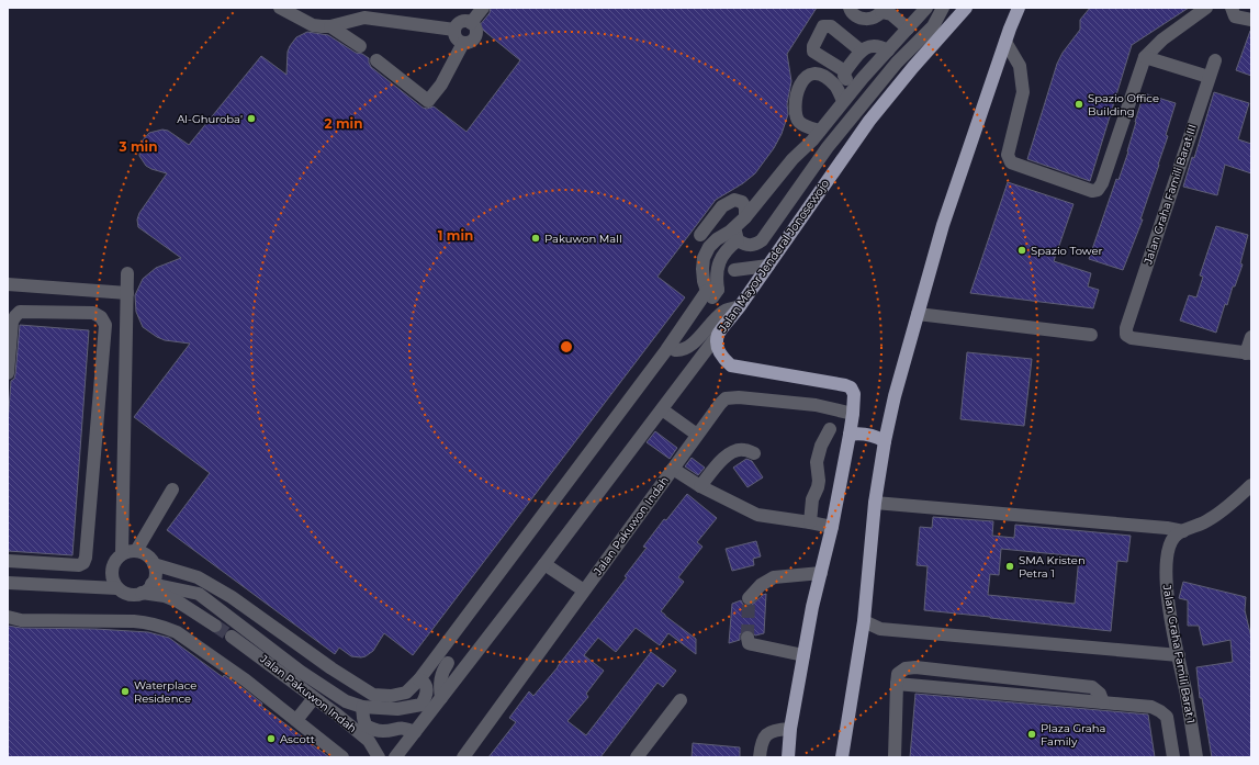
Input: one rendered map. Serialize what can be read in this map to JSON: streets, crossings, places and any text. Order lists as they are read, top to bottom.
{
  "streets": {
    "main road": ["Jalan Mayor Jenderal Jonosewojo"],
    "street": ["Jalan Graha Famili Barat III", "Jalan Pakuwon Indah", "Jalan Graha Famili Barat 1"]
  },
  "crossings": [
    ["Jalan Mayor Jenderal Jonosewojo", "Jalan Pakuwon Indah"]
  ],
  "places": [
    "Spazio Office Building",
    "Al-Ghuroba'",
    "Pakuwon Mall",
    "Spazio Tower",
    "SMA Kristen Petra 1",
    "Waterplace Residence",
    "Plaza Graha Family",
    "Ascott"
  ],
  "rings": ["2 min", "3 min", "1 min"]
}
